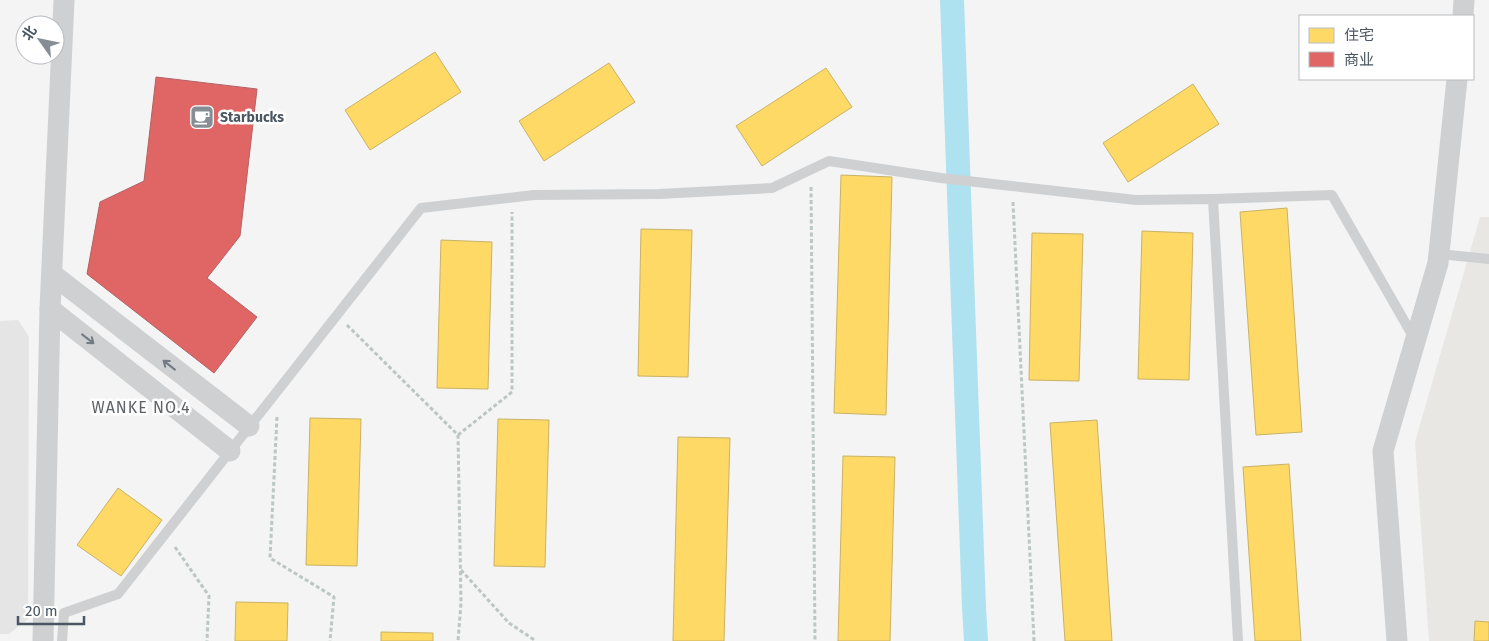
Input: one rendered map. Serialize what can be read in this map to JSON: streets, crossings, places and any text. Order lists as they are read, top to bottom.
{
  "districts": ["WANKE NO.4"],
  "places": {
    "cafe": ["Starbucks"]
  },
  "legend": ["住宅", "商业"],
  "scale_bar": "20 m",
  "north": "top left"
}
